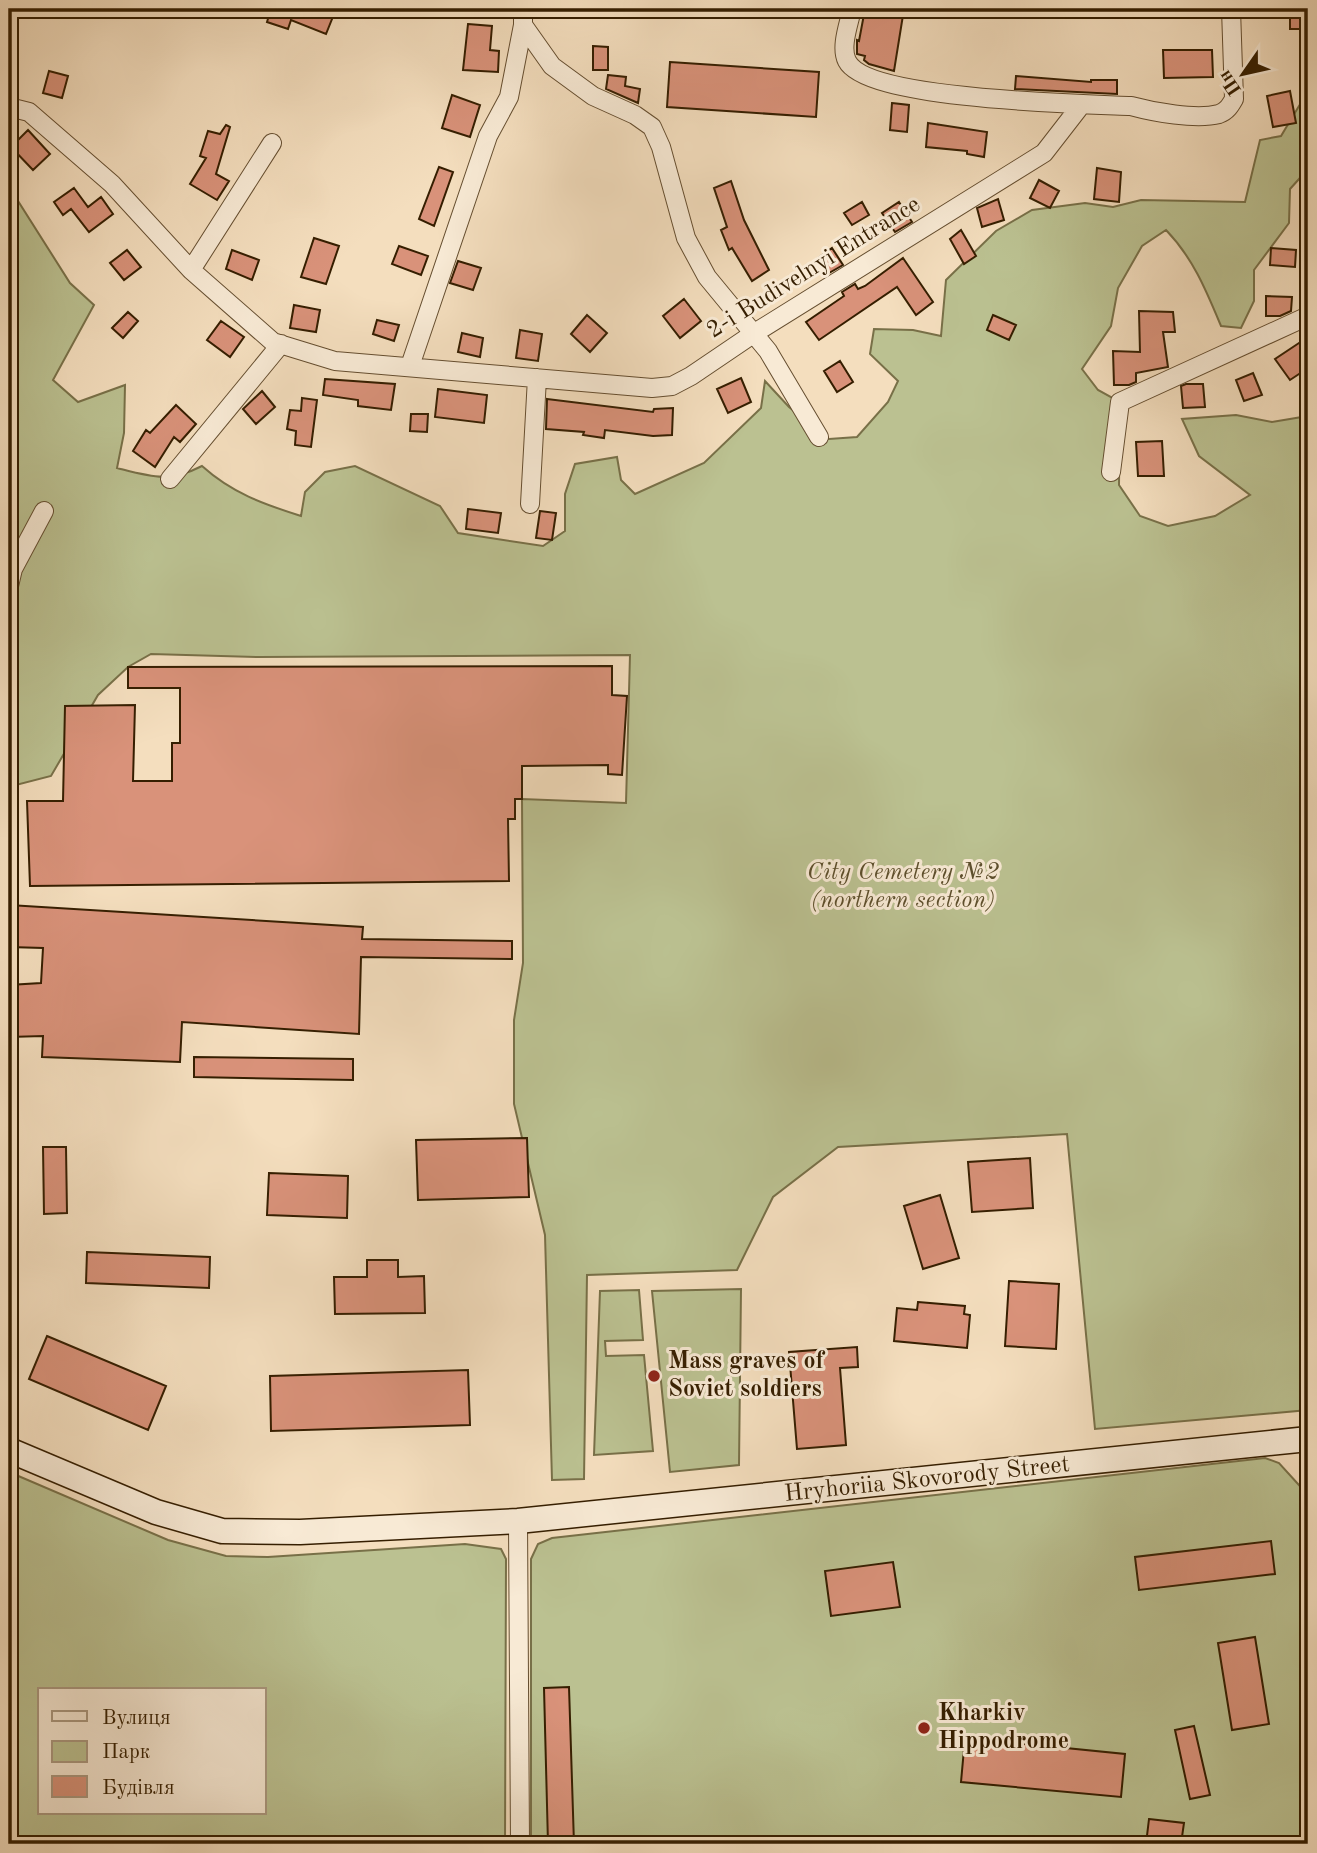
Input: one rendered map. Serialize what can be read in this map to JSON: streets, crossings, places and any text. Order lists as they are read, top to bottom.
{
  "streets": {
    "street": ["2-i Budivelnyi Entrance", "Hryhoriia Skovorody Street"]
  },
  "parks": ["City Cemetery №2 (northern section)"],
  "places": ["Mass graves of Soviet soldiers", "Kharkiv Hippodrome"],
  "legend": ["Вулиця", "Парк", "Будівля"],
  "north": "bottom left"
}
